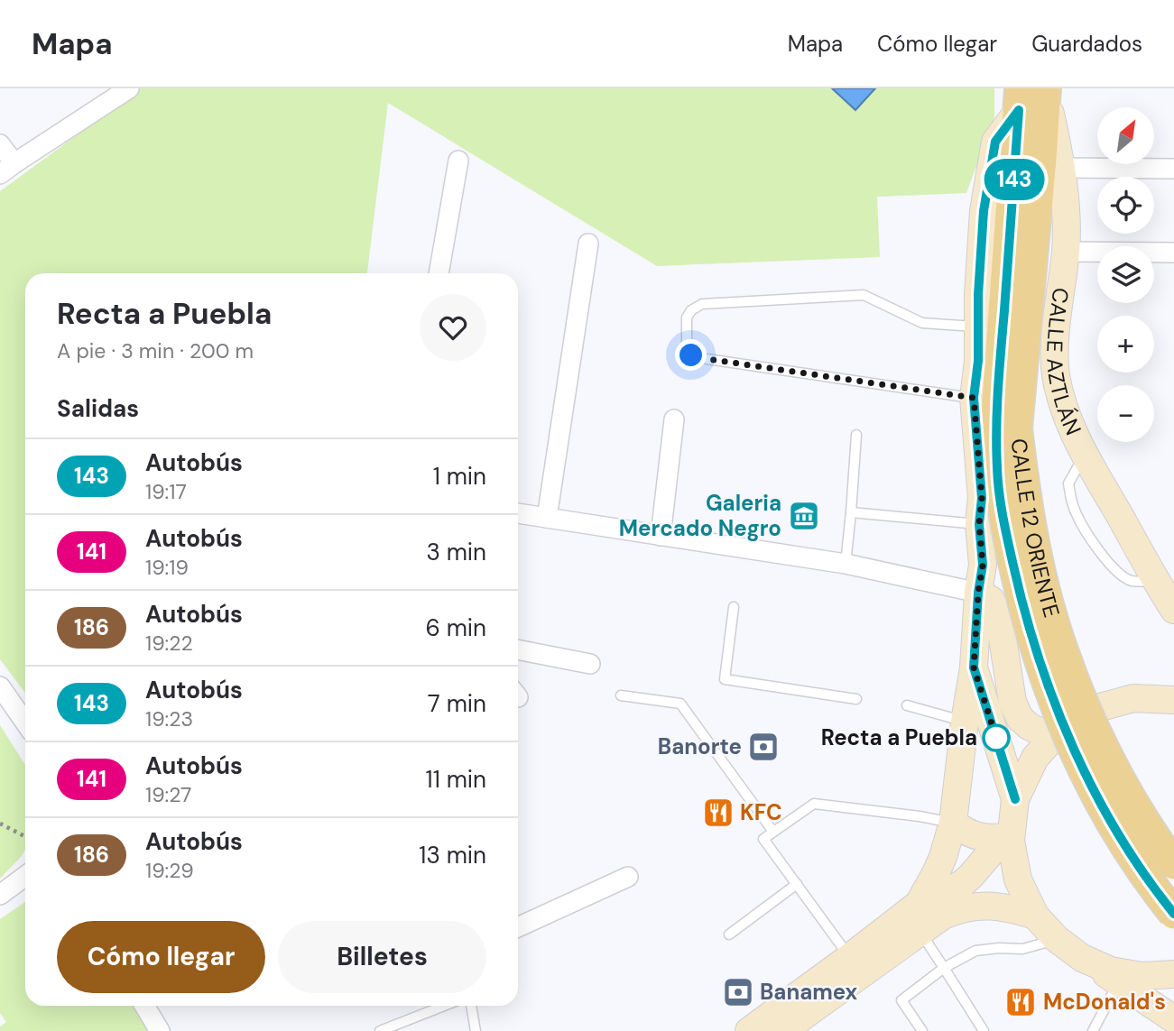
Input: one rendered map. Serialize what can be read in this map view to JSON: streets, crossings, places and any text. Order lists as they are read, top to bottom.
{
  "streets": {
    "main road": ["CALLE AZTLÁN", "CALLE 12 ORIENTE"]
  },
  "crossings": [
    ["CALLE AZTLÁN", "CALLE 12 ORIENTE"]
  ],
  "places": {
    "museum": ["Galeria Mercado Negro"],
    "other": ["Recta a Puebla"],
    "bank": ["Banorte", "Banamex"],
    "restaurant": ["KFC", "McDonald's"]
  },
  "lines": ["bus line 143"],
  "north": "top right",
  "page": {
    "header": "Mapa",
    "nav": ["Mapa", "Cómo llegar", "Guardados"],
    "on_map": "143",
    "map_buttons": ["+", "−"],
    "heading": [
      ["Recta a Puebla", "A pie · 3 min · 200 m"],
      "Salidas"
    ],
    "list": [
      {
        "mark": "143",
        "name": "Autobús",
        "note": "19:17",
        "value": "1 min"
      },
      {
        "mark": "141",
        "name": "Autobús",
        "note": "19:19",
        "value": "3 min"
      },
      {
        "mark": "186",
        "name": "Autobús",
        "note": "19:22",
        "value": "6 min"
      },
      {
        "mark": "143",
        "name": "Autobús",
        "note": "19:23",
        "value": "7 min"
      },
      {
        "mark": "141",
        "name": "Autobús",
        "note": "19:27",
        "value": "11 min"
      },
      {
        "mark": "186",
        "name": "Autobús",
        "note": "19:29",
        "value": "13 min"
      }
    ],
    "buttons": ["Cómo llegar", "Billetes"]
  }
}
